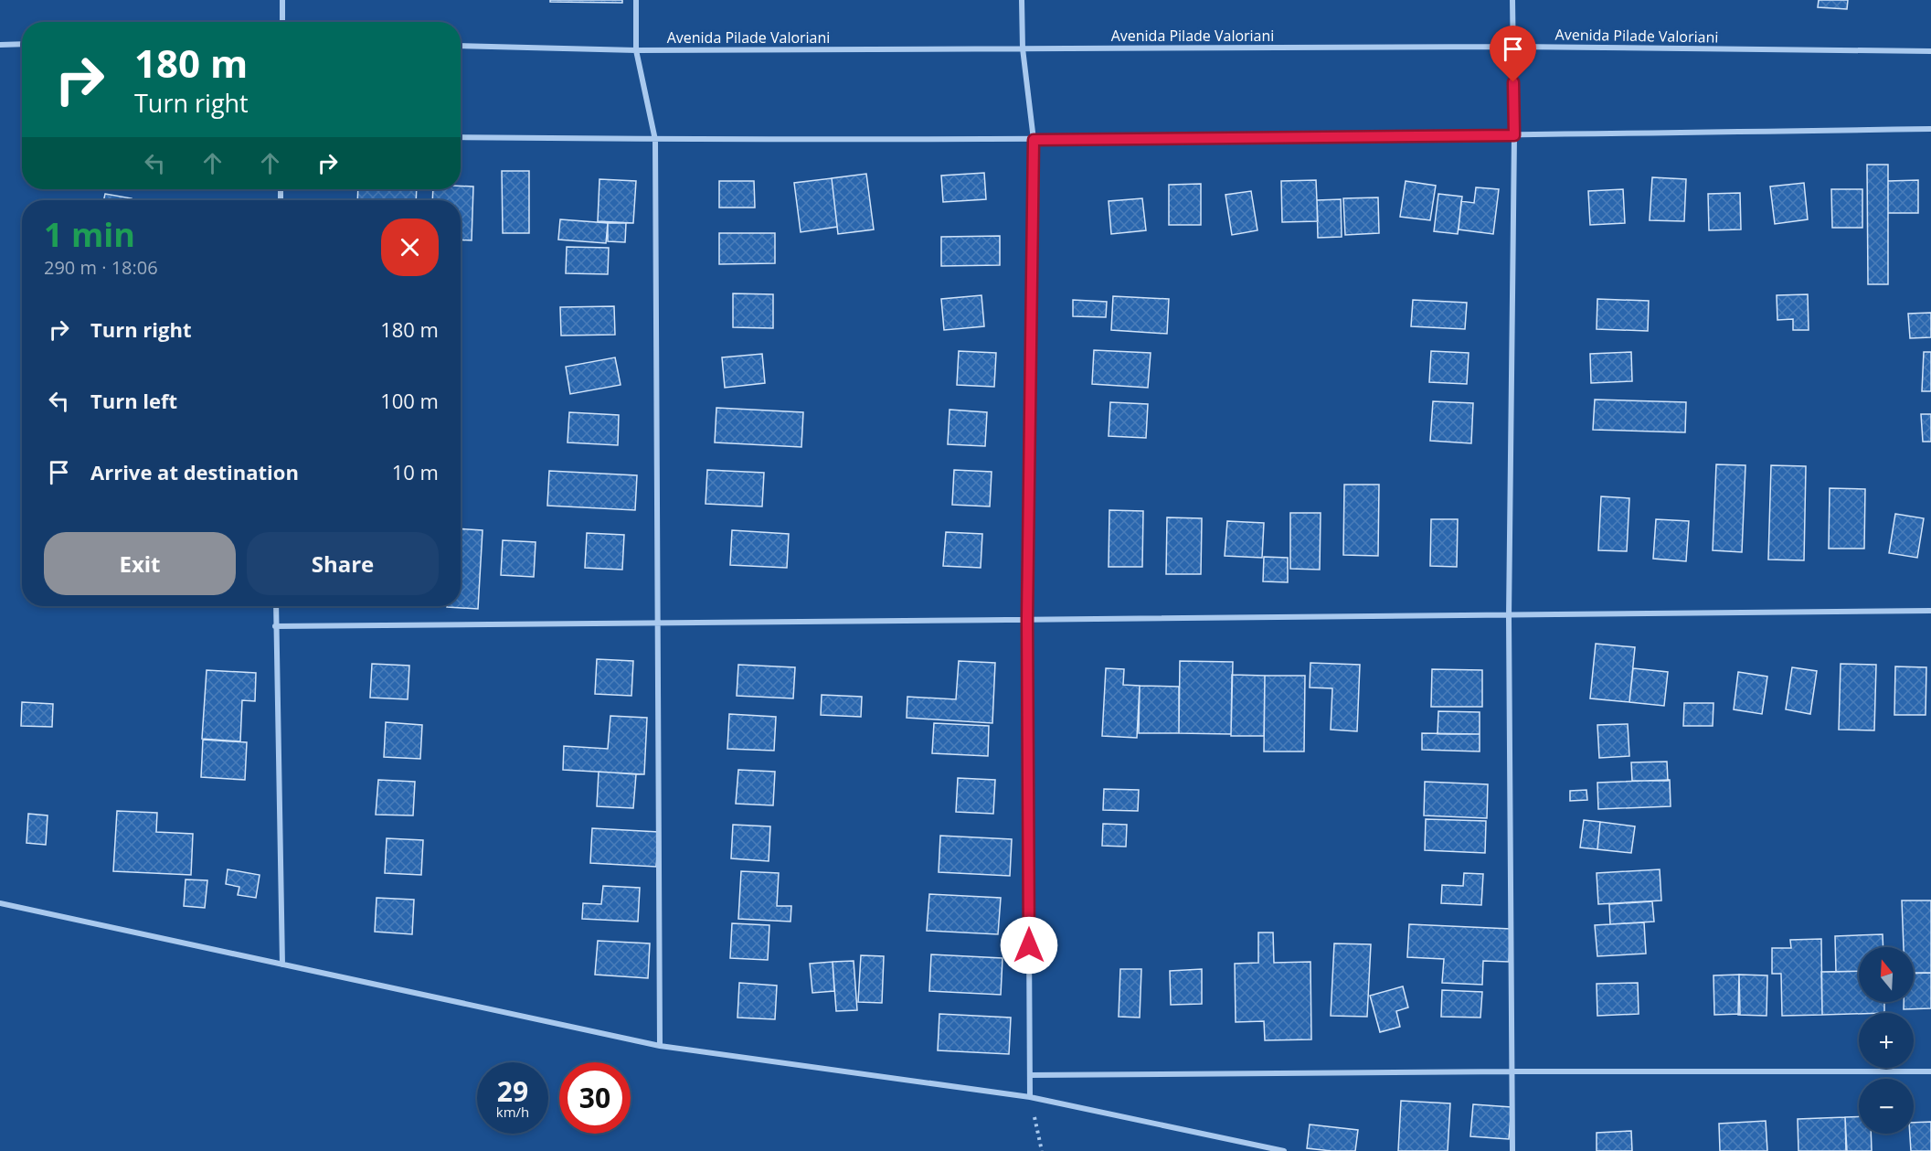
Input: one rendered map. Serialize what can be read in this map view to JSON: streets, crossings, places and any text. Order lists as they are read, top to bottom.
{
  "streets": {
    "street": ["Avenida Pilade Valoriani"]
  },
  "north": "top",
  "page": {
    "turn": ["180 m", "Turn right"],
    "heading": ["1 min", "290 m · 18:06"],
    "list": [
      {
        "name": "Turn right",
        "value": "180 m"
      },
      {
        "name": "Turn left",
        "value": "100 m"
      },
      {
        "name": "Arrive at destination",
        "value": "10 m"
      }
    ],
    "buttons": ["Exit", "Share"],
    "map_buttons": ["+", "−"],
    "speed": "29 km/h",
    "limit": "30"
  }
}
